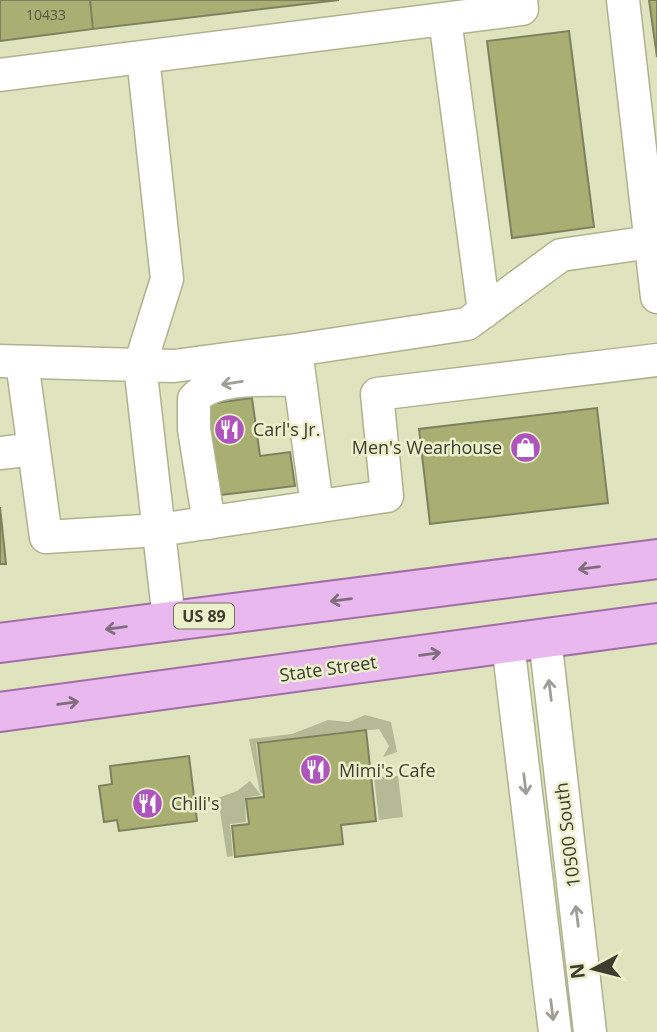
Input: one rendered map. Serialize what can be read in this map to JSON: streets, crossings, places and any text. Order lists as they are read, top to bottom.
{
  "streets": {
    "main road": ["US 89", "State Street"],
    "street": ["10500 South"]
  },
  "crossings": [
    ["State Street", "10500 South"]
  ],
  "places": {
    "restaurant": ["Carl's Jr.", "Mimi's Cafe", "Chili's"],
    "shop": ["Men's Wearhouse"]
  },
  "house_numbers": ["10433"],
  "north": "left"
}
